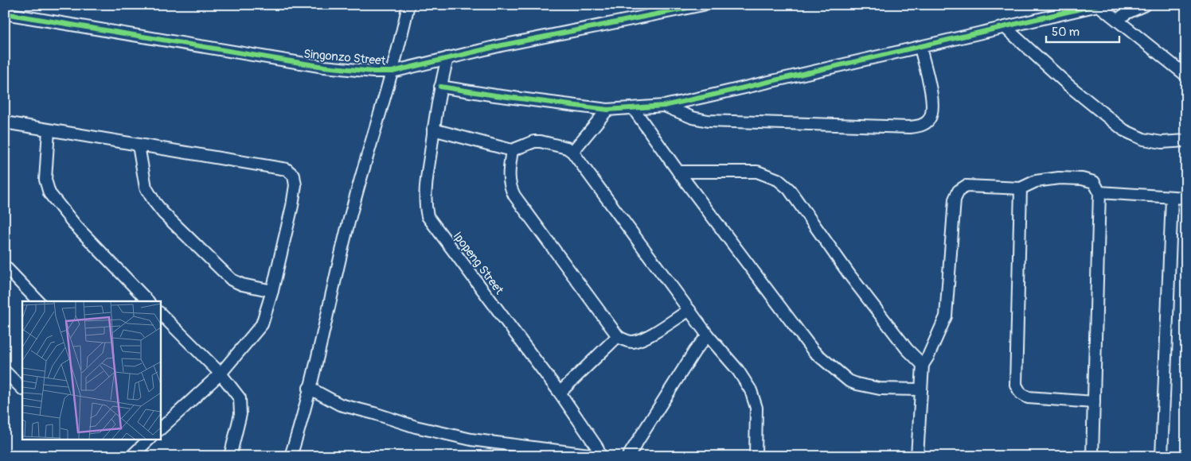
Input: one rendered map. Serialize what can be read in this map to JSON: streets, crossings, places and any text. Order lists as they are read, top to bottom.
{
  "streets": {
    "street": ["Singonzo Street", "Ipopeng Street"]
  },
  "crossings": [
    ["Singonzo Street", "Ipopeng Street"]
  ],
  "scale_bar": "50 m"
}
